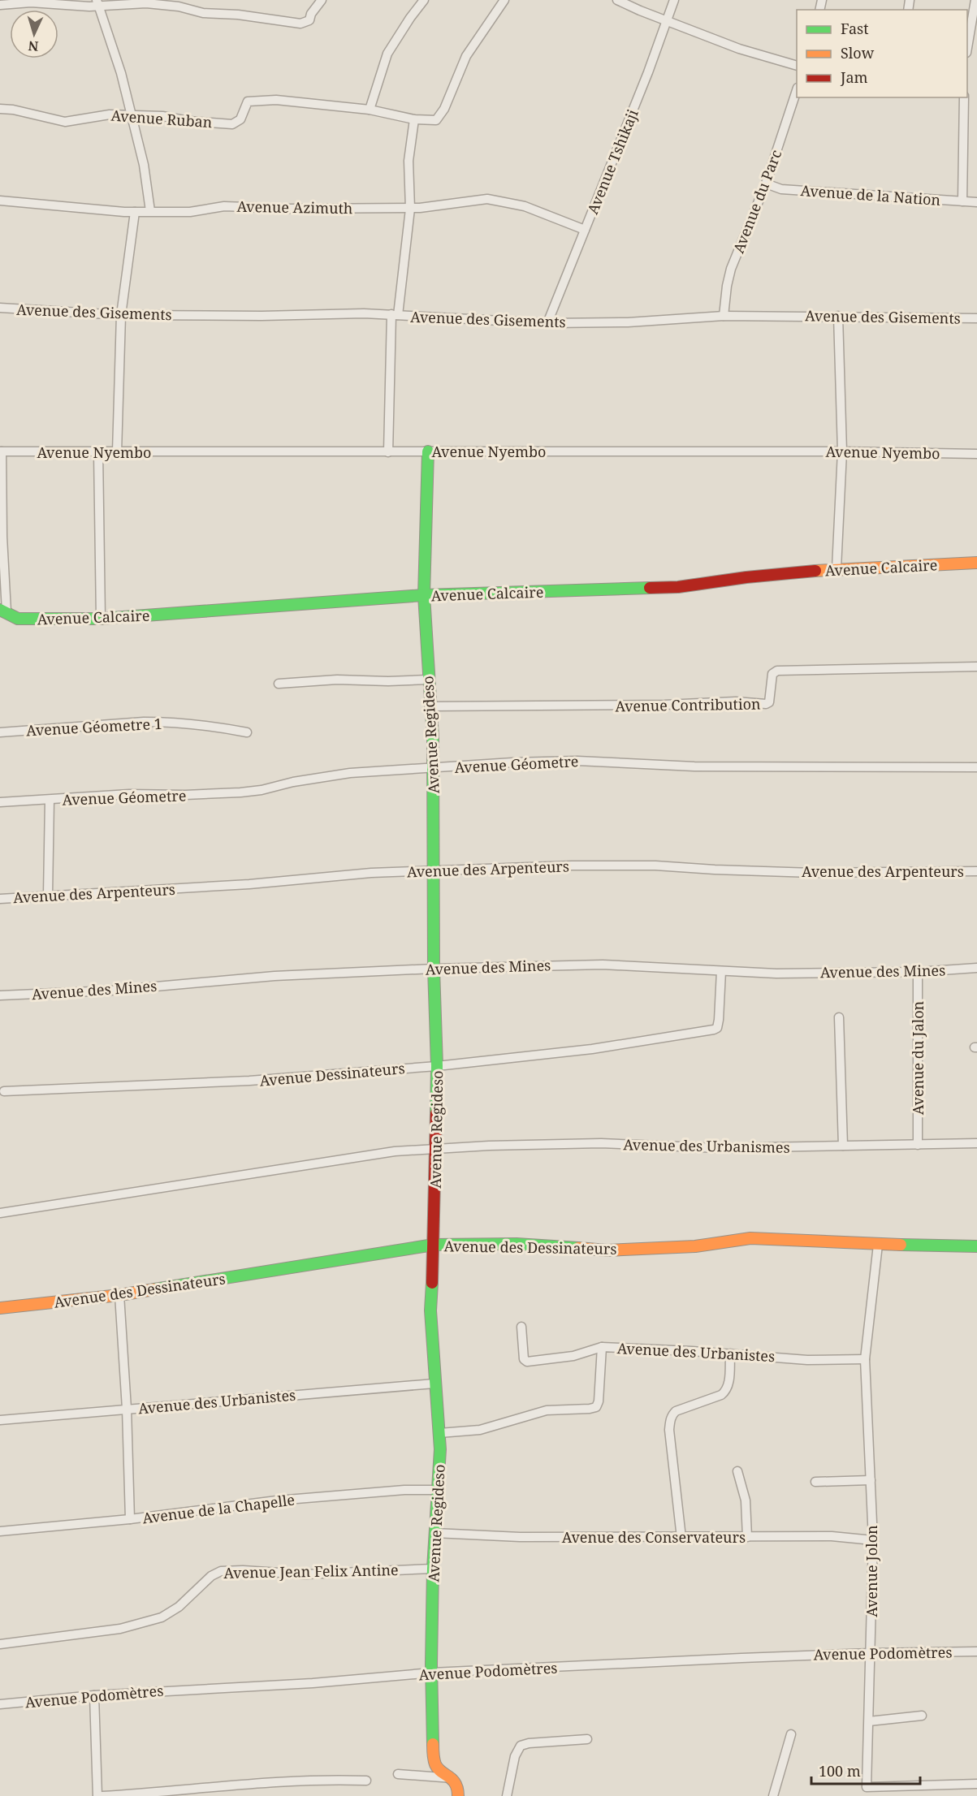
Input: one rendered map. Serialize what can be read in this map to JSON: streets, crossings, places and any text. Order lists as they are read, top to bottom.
{
  "streets": {
    "street": [
      "Avenue Ruban",
      "Avenue Tshikaji",
      "Avenue de la Nation",
      "Avenue du Parc",
      "Avenue Azimuth",
      "Avenue des Gisements",
      "Avenue Nyembo",
      "Avenue Calcaire",
      "Avenue Contribution",
      "Avenue Géometre 1",
      "Avenue Regideso",
      "Avenue Géometre",
      "Avenue des Arpenteurs",
      "Avenue des Mines",
      "Avenue du Jalon",
      "Avenue Dessinateurs",
      "Avenue des Urbanismes",
      "Avenue des Dessinateurs",
      "Avenue des Urbanistes",
      "Avenue de la Chapelle",
      "Avenue des Conservateurs",
      "Avenue Jean Felix Antine",
      "Avenue Jolon",
      "Avenue Podomètres"
    ]
  },
  "crossings": [
    ["Avenue Tshikaji", "Avenue Azimuth"],
    ["Avenue Tshikaji", "Avenue des Gisements"],
    ["Avenue de la Nation", "Avenue du Parc"],
    ["Avenue du Parc", "Avenue des Gisements"],
    ["Avenue Nyembo", "Avenue Regideso"],
    ["Avenue Calcaire", "Avenue Regideso"],
    ["Avenue Contribution", "Avenue Regideso"],
    ["Avenue Regideso", "Avenue Géometre"],
    ["Avenue Regideso", "Avenue des Arpenteurs"],
    ["Avenue Regideso", "Avenue des Mines"],
    ["Avenue Regideso", "Avenue Dessinateurs"],
    ["Avenue Regideso", "Avenue des Urbanismes"],
    ["Avenue Regideso", "Avenue des Dessinateurs"],
    ["Avenue Regideso", "Avenue des Urbanistes"],
    ["Avenue Regideso", "Avenue de la Chapelle"],
    ["Avenue Regideso", "Avenue des Conservateurs"],
    ["Avenue Regideso", "Avenue Jean Felix Antine"],
    ["Avenue Regideso", "Avenue Podomètres"],
    ["Avenue des Mines", "Avenue du Jalon"],
    ["Avenue des Mines", "Avenue Dessinateurs"],
    ["Avenue du Jalon", "Avenue des Urbanismes"],
    ["Avenue des Dessinateurs", "Avenue Jolon"],
    ["Avenue des Urbanistes", "Avenue Jolon"],
    ["Avenue des Conservateurs", "Avenue Jolon"],
    ["Avenue Jolon", "Avenue Podomètres"]
  ],
  "legend": ["Fast", "Slow", "Jam"],
  "scale_bar": "100 m",
  "north": "bottom"
}
